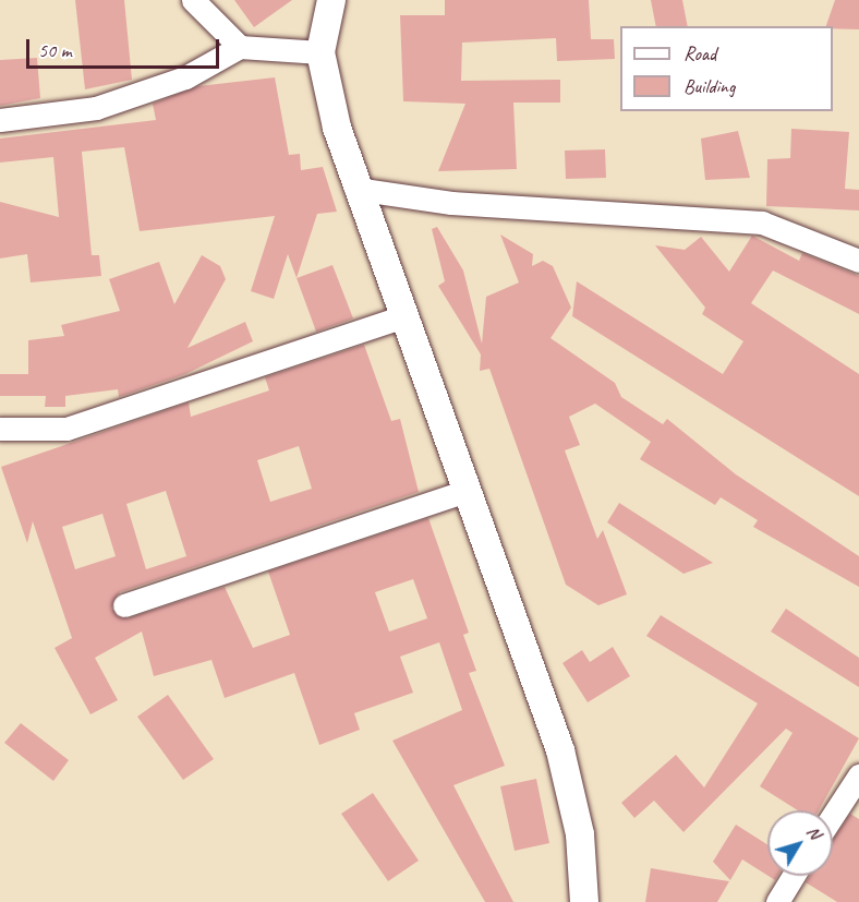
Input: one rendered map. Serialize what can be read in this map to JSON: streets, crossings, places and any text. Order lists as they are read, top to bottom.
{
  "legend": ["Road", "Building"],
  "scale_bar": "50 m",
  "north": "top right"
}
